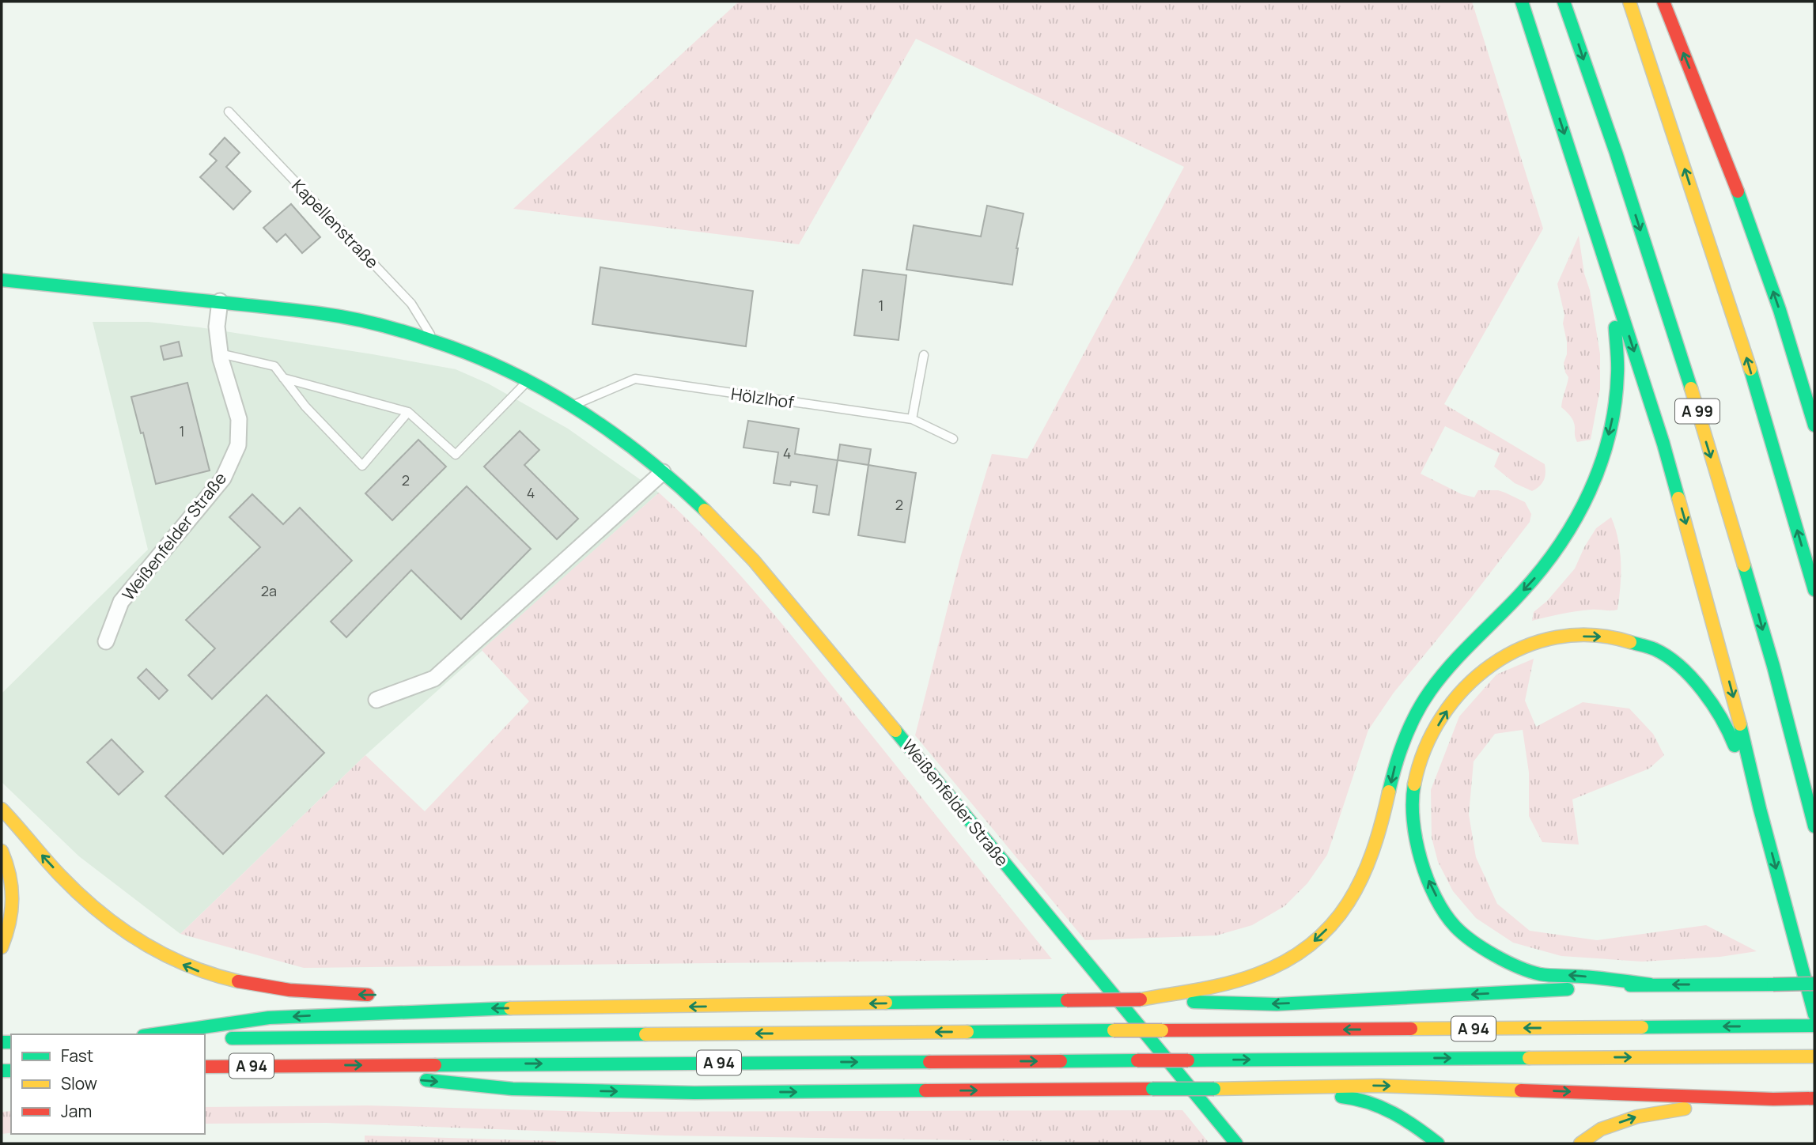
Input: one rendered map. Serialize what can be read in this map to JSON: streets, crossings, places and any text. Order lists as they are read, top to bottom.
{
  "streets": {
    "main road": ["A 99", "Weißenfelder Straße", "A 94"],
    "lane": ["Kapellenstraße", "Hölzlhof"]
  },
  "crossings": [
    ["Kapellenstraße", "Weißenfelder Straße"],
    ["Hölzlhof", "Weißenfelder Straße"]
  ],
  "house_numbers": [
    "1",
    "1",
    "4",
    "2",
    "4",
    "2",
    "2a"
  ],
  "legend": ["Fast", "Slow", "Jam"]
}
